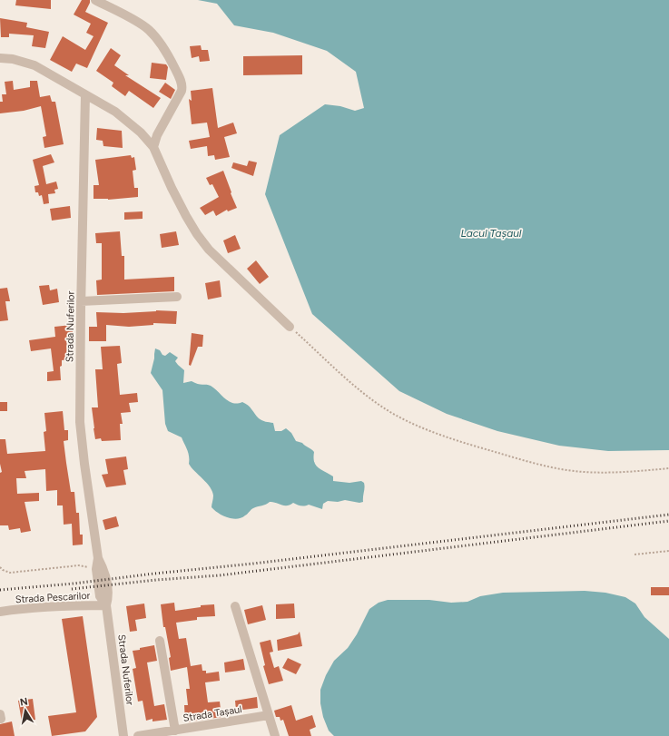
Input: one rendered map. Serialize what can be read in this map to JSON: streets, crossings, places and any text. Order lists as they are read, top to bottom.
{
  "streets": {
    "street": ["Strada Nuferilor", "Strada Pescarilor", "Strada Tașaul"]
  },
  "crossings": [
    ["Strada Nuferilor", "Strada Pescarilor"]
  ],
  "water": ["Lacul Tașaul"],
  "north": "top"
}
